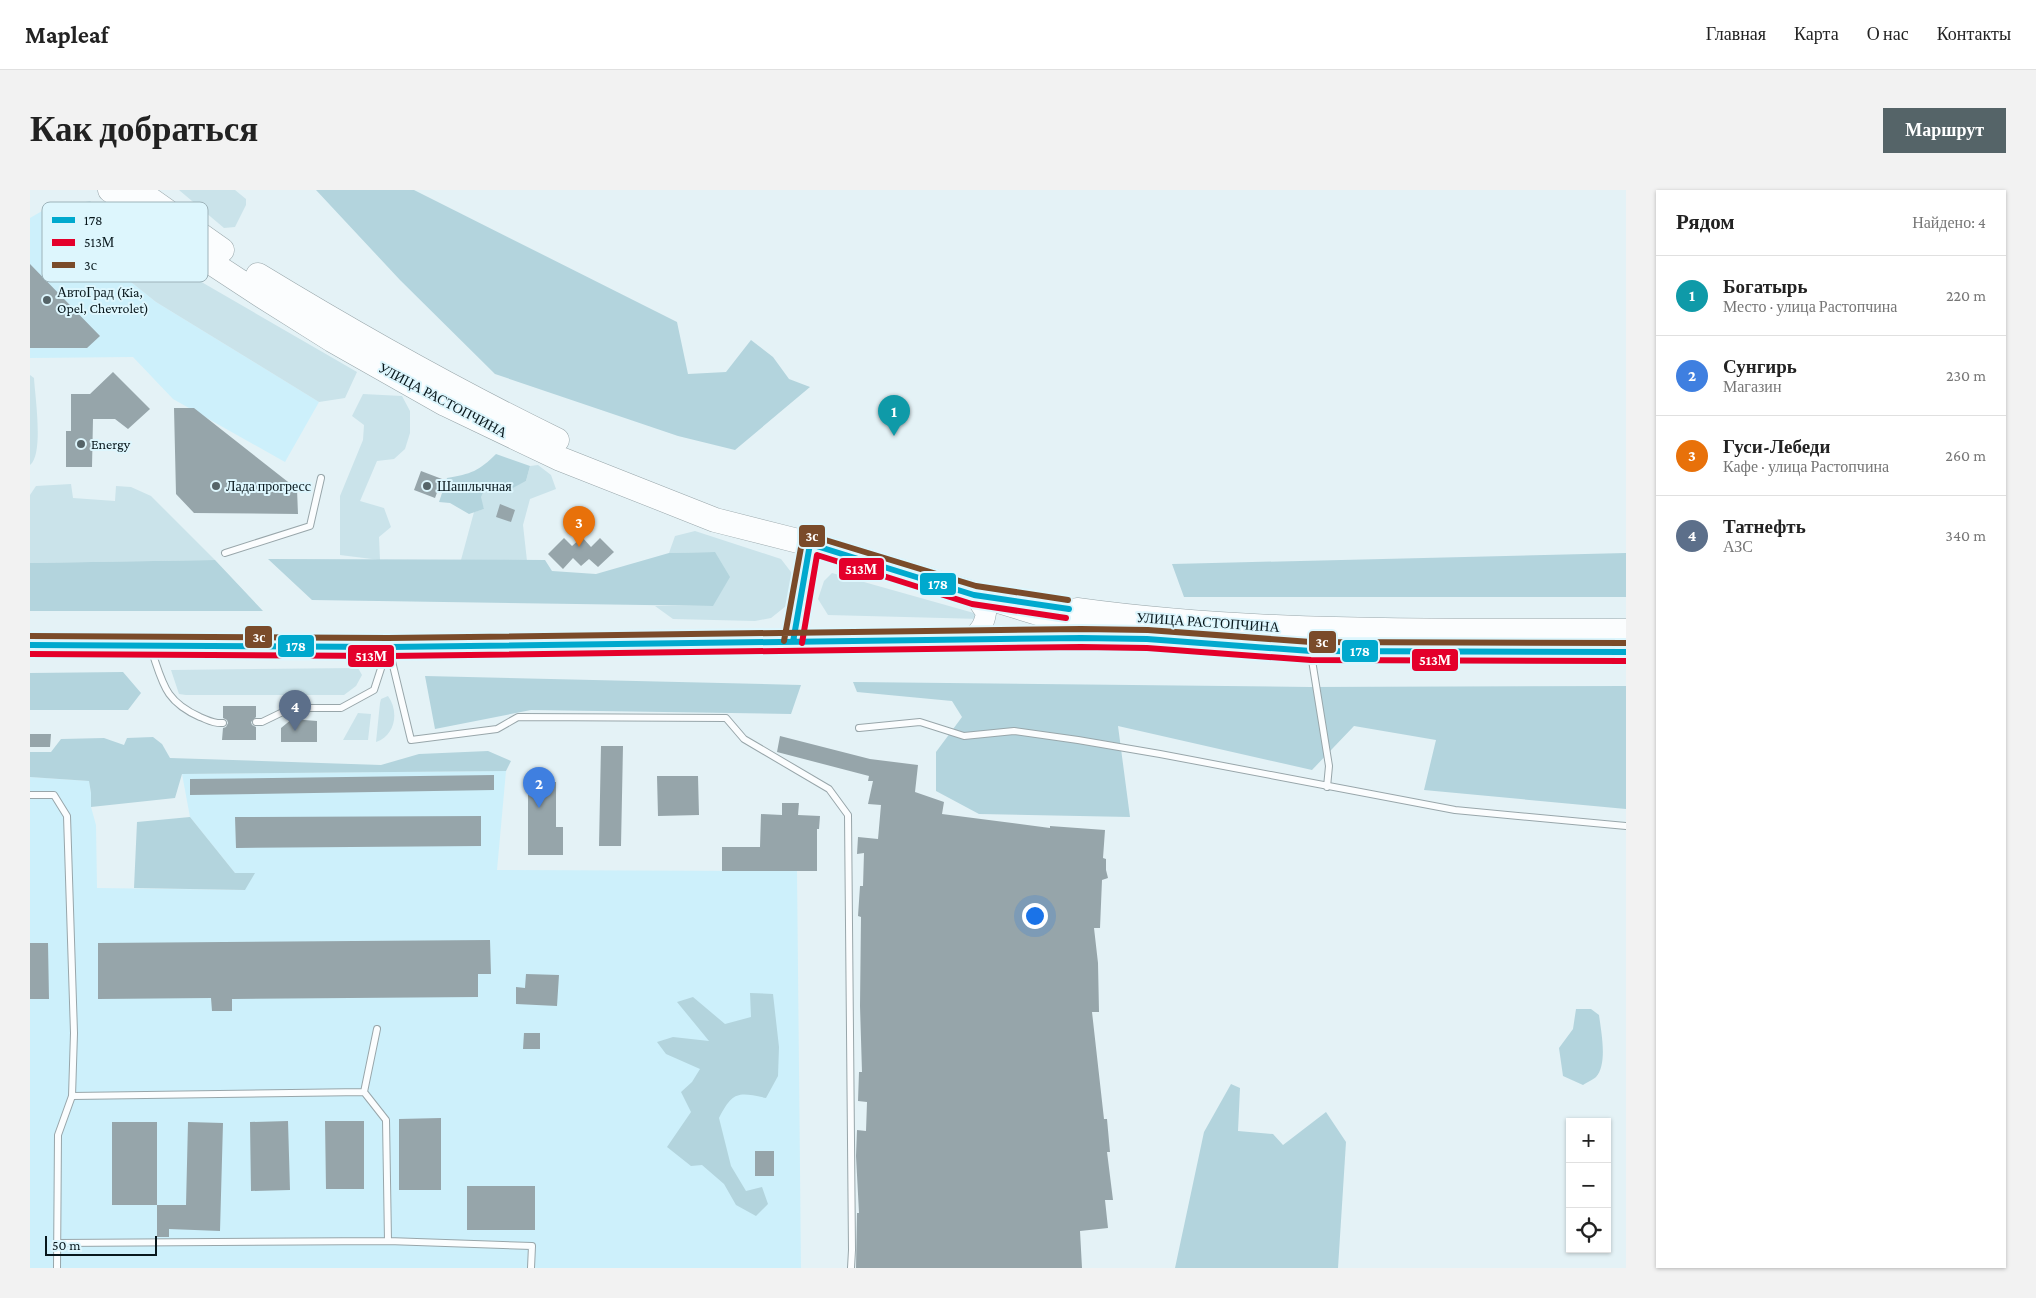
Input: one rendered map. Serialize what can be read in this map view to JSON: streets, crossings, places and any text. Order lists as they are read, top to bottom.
{
  "streets": {
    "highway": ["УЛИЦА РАСТОПЧИНА"]
  },
  "places": [
    "АвтоГрад (Kia, Opel, Chevrolet)",
    "Energy",
    "Лада прогресс",
    "Шашлычная"
  ],
  "lines": ["transit line 3с", "transit line 178", "transit line 513М"],
  "legend": ["178", "513М", "3с"],
  "scale_bar": "50 m",
  "page": {
    "header": "Mapleaf",
    "nav": [
      "Главная",
      "Карта",
      "О нас",
      "Контакты"
    ],
    "buttons": "Маршрут",
    "title": "Как добраться",
    "heading": ["Рядом", "Найдено: 4"],
    "list": [
      {
        "mark": "1",
        "name": "Богатырь",
        "note": "Место · улица Растопчина",
        "value": "220 m"
      },
      {
        "mark": "2",
        "name": "Сунгирь",
        "note": "Магазин",
        "value": "230 m"
      },
      {
        "mark": "3",
        "name": "Гуси-Лебеди",
        "note": "Кафе · улица Растопчина",
        "value": "260 m"
      },
      {
        "mark": "4",
        "name": "Татнефть",
        "note": "АЗС",
        "value": "340 m"
      }
    ],
    "pins": [
      "1",
      "3",
      "4",
      "2"
    ],
    "map_buttons": ["+", "−"],
    "scale": "50 m"
  }
}
